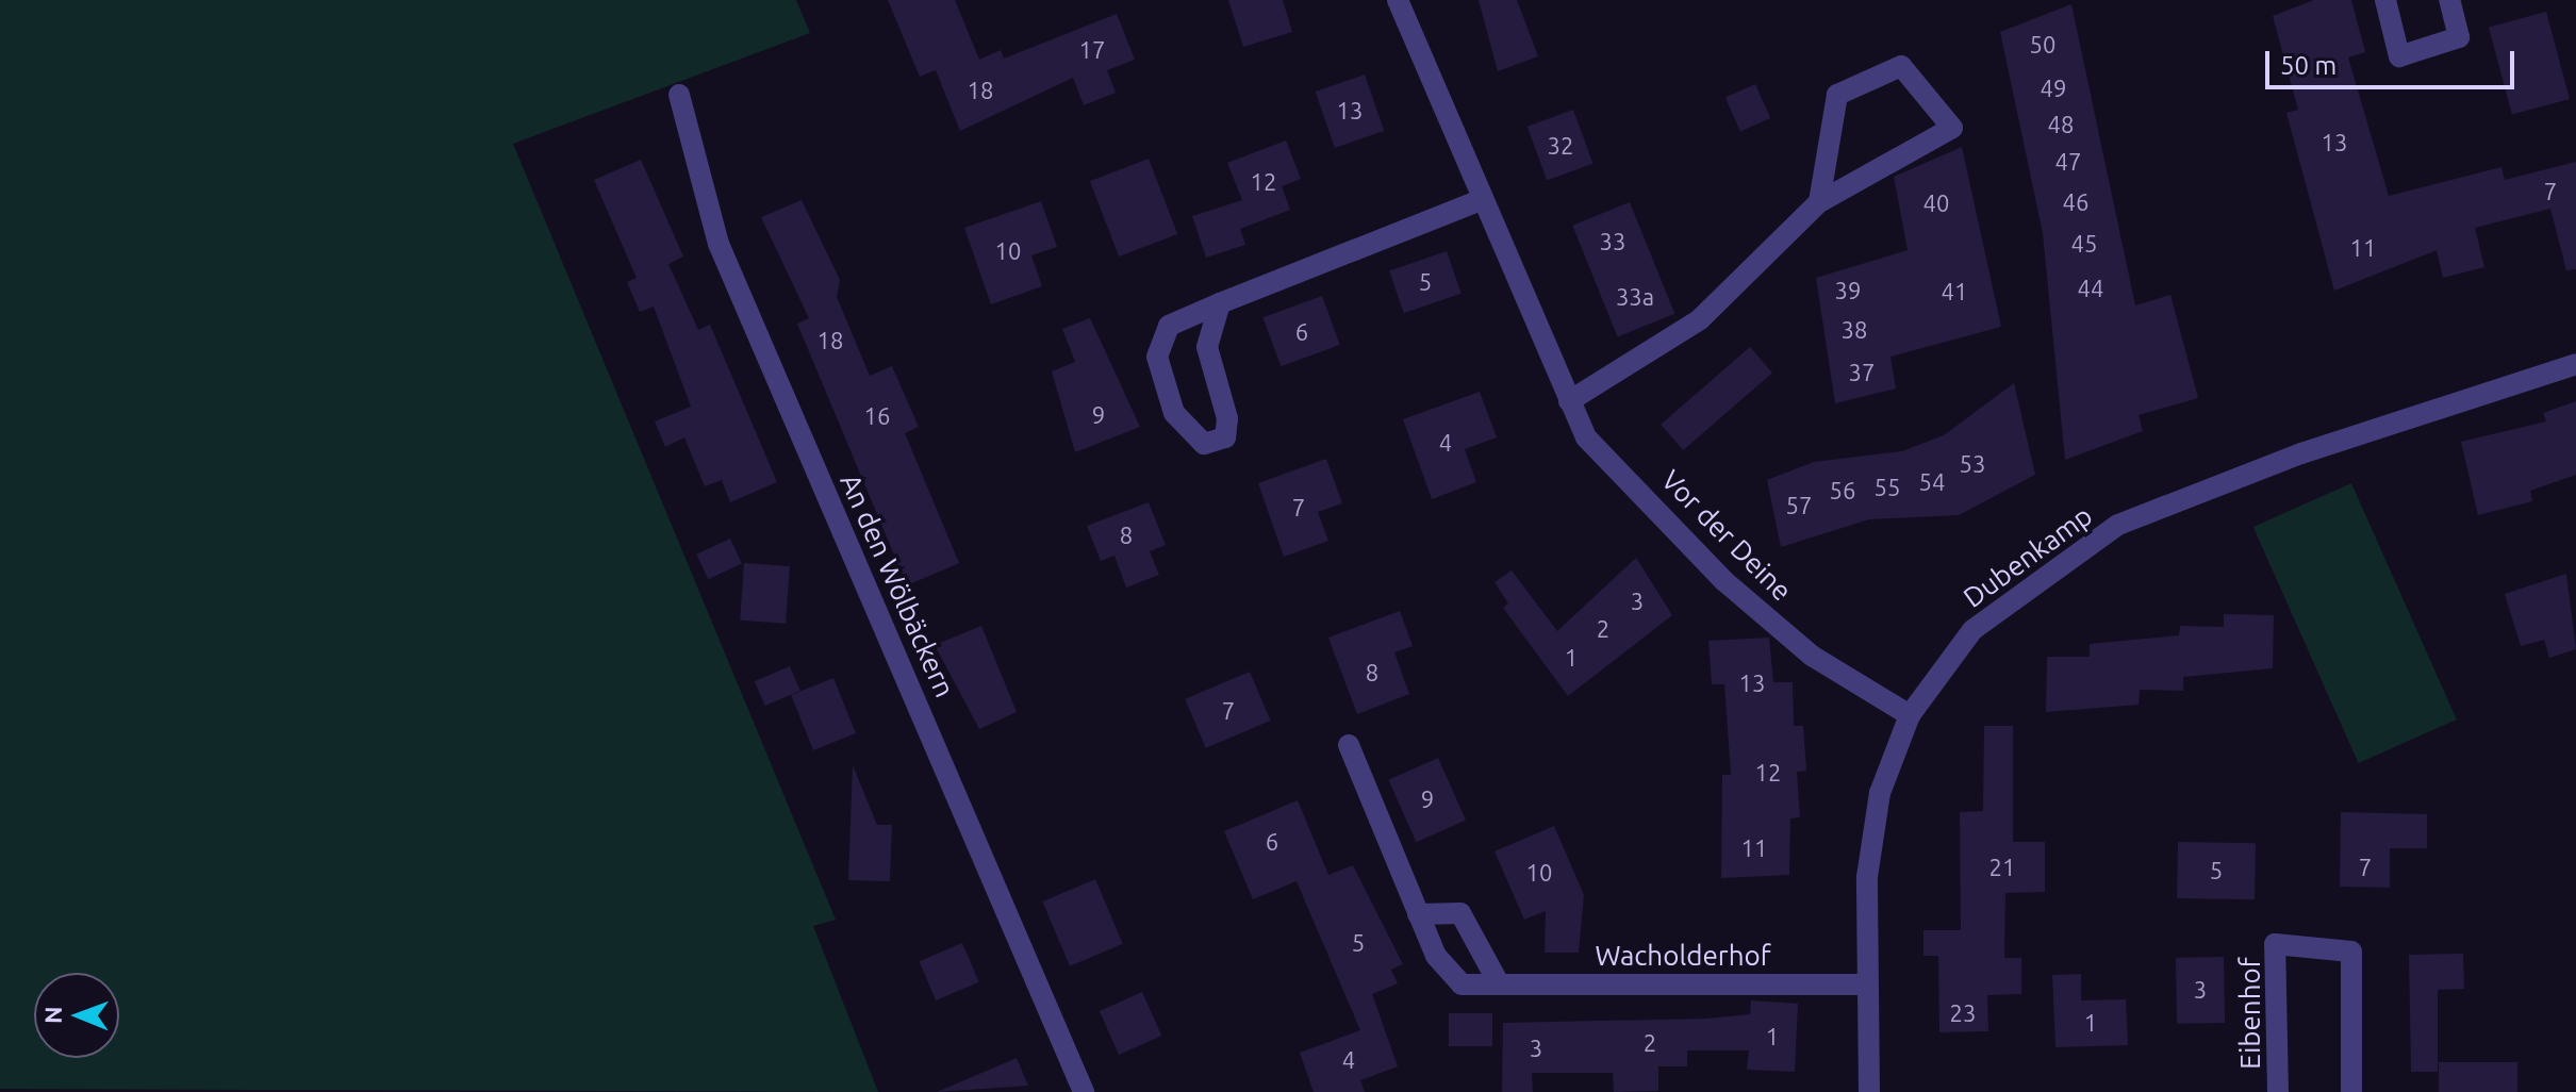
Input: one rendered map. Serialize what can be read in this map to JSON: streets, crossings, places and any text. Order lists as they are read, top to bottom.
{
  "streets": {
    "street": [
      "Vor der Deine",
      "Dubenkamp",
      "An den Wölbäckern",
      "Wacholderhof",
      "Eibenhof"
    ]
  },
  "crossings": [
    ["Vor der Deine", "Dubenkamp"],
    ["Dubenkamp", "Wacholderhof"]
  ],
  "house_numbers": [
    "50",
    "17",
    "49",
    "18",
    "13",
    "48",
    "13",
    "32",
    "47",
    "12",
    "7",
    "46",
    "40",
    "33",
    "45",
    "11",
    "10",
    "5",
    "44",
    "39",
    "41",
    "33a",
    "38",
    "6",
    "18",
    "37",
    "9",
    "16",
    "4",
    "53",
    "54",
    "55",
    "56",
    "57",
    "7",
    "8",
    "3",
    "2",
    "1",
    "8",
    "13",
    "7",
    "12",
    "9",
    "6",
    "11",
    "21",
    "7",
    "5",
    "10",
    "5",
    "3",
    "23",
    "1",
    "1",
    "2",
    "3",
    "4"
  ],
  "scale_bar": "50 m",
  "north": "left"
}
